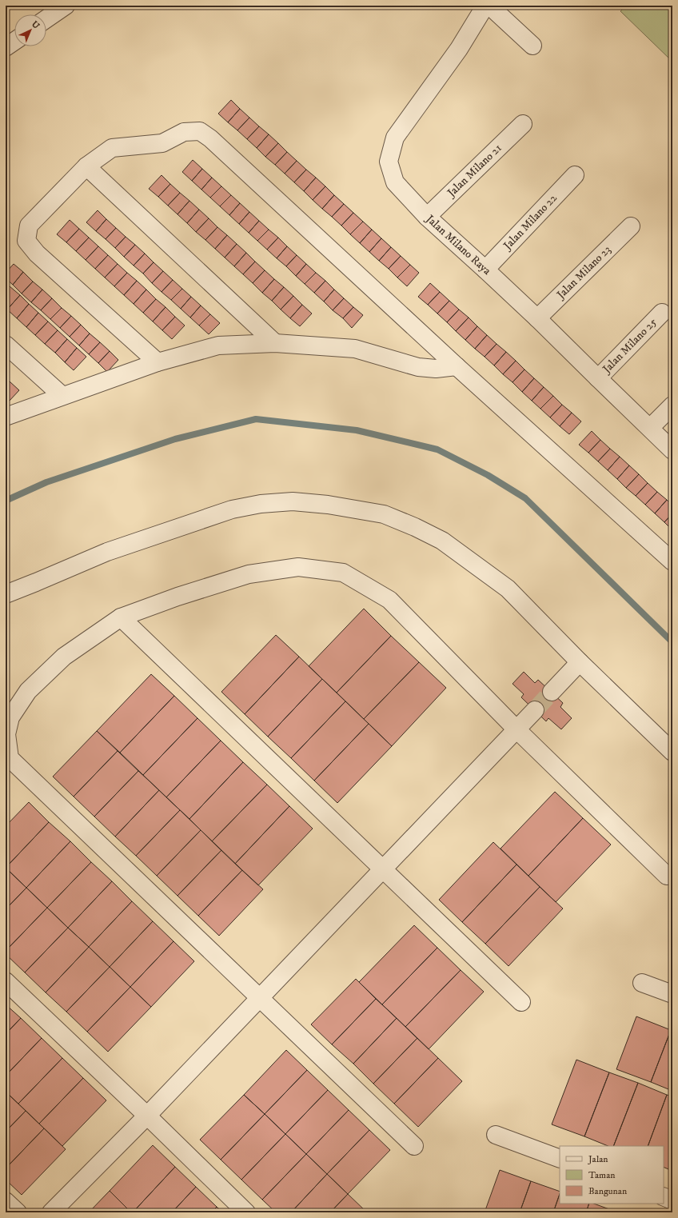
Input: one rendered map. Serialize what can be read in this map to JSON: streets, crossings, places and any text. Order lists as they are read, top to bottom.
{
  "streets": {
    "street": [
      "Jalan Milano 21",
      "Jalan Milano 22",
      "Jalan Milano Raya",
      "Jalan Milano 23",
      "Jalan Milano 25"
    ]
  },
  "crossings": [
    ["Jalan Milano 21", "Jalan Milano Raya"],
    ["Jalan Milano 22", "Jalan Milano Raya"],
    ["Jalan Milano Raya", "Jalan Milano 23"],
    ["Jalan Milano Raya", "Jalan Milano 25"]
  ],
  "legend": ["Jalan", "Taman", "Bangunan"],
  "north": "top right"
}
